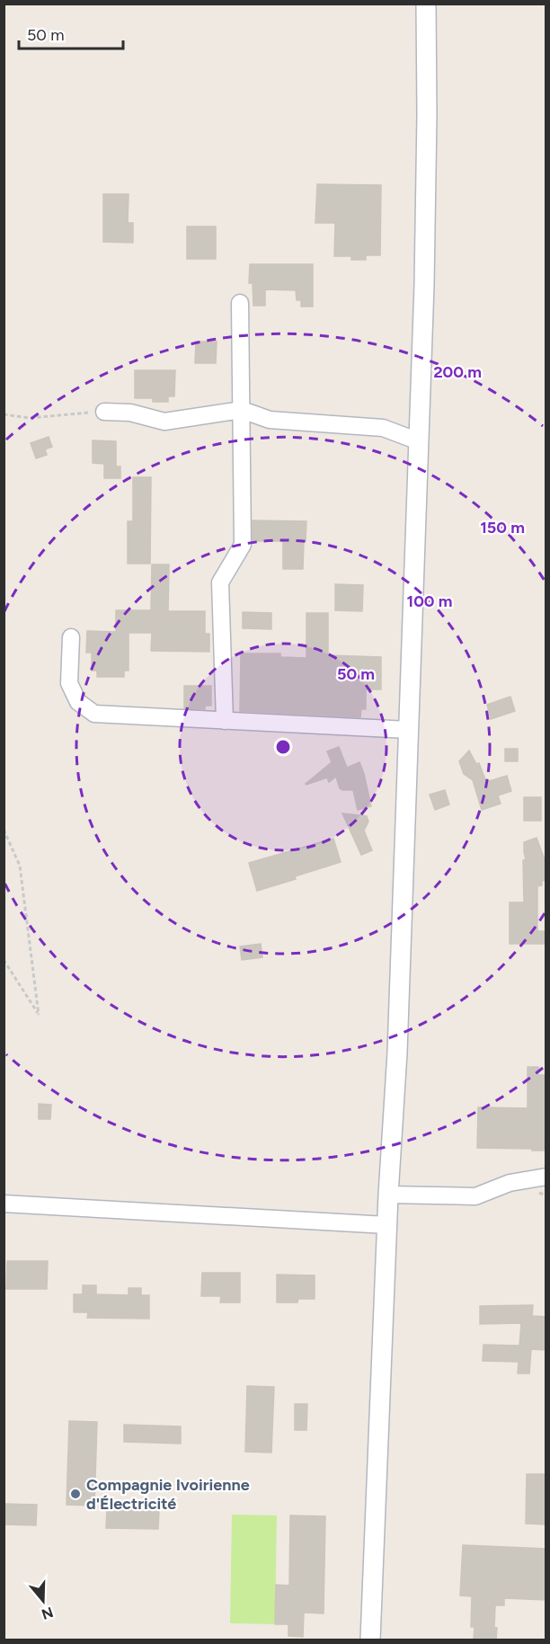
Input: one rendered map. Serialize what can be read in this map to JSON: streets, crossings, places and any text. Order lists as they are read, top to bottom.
{
  "places": ["Compagnie Ivoirienne d'Électricité"],
  "scale_bar": "50 m",
  "north": "bottom",
  "rings": [
    "200 m",
    "150 m",
    "100 m",
    "50 m"
  ]
}
